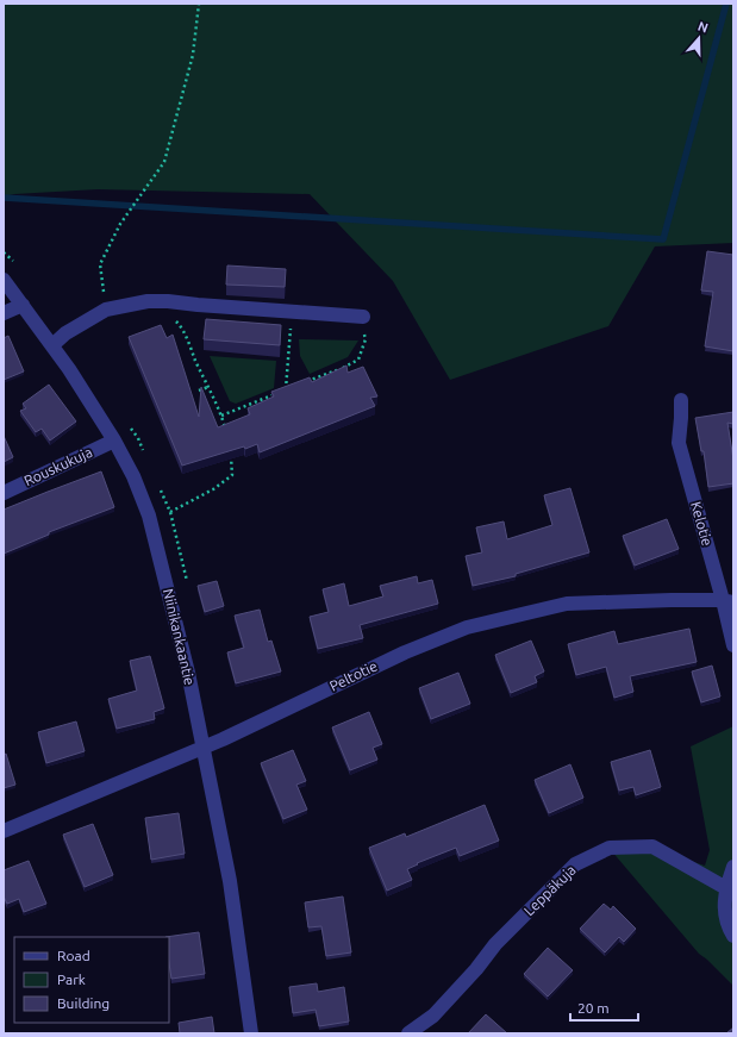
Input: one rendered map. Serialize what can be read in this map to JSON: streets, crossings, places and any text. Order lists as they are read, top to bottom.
{
  "streets": {
    "street": [
      "Rouskukuja",
      "Kelotie",
      "Niinikankaantie",
      "Peltotie",
      "Leppäkuja"
    ]
  },
  "crossings": [
    ["Rouskukuja", "Niinikankaantie"],
    ["Kelotie", "Peltotie"],
    ["Niinikankaantie", "Peltotie"]
  ],
  "legend": ["Road", "Park", "Building"],
  "scale_bar": "20 m",
  "north": "top"
}
